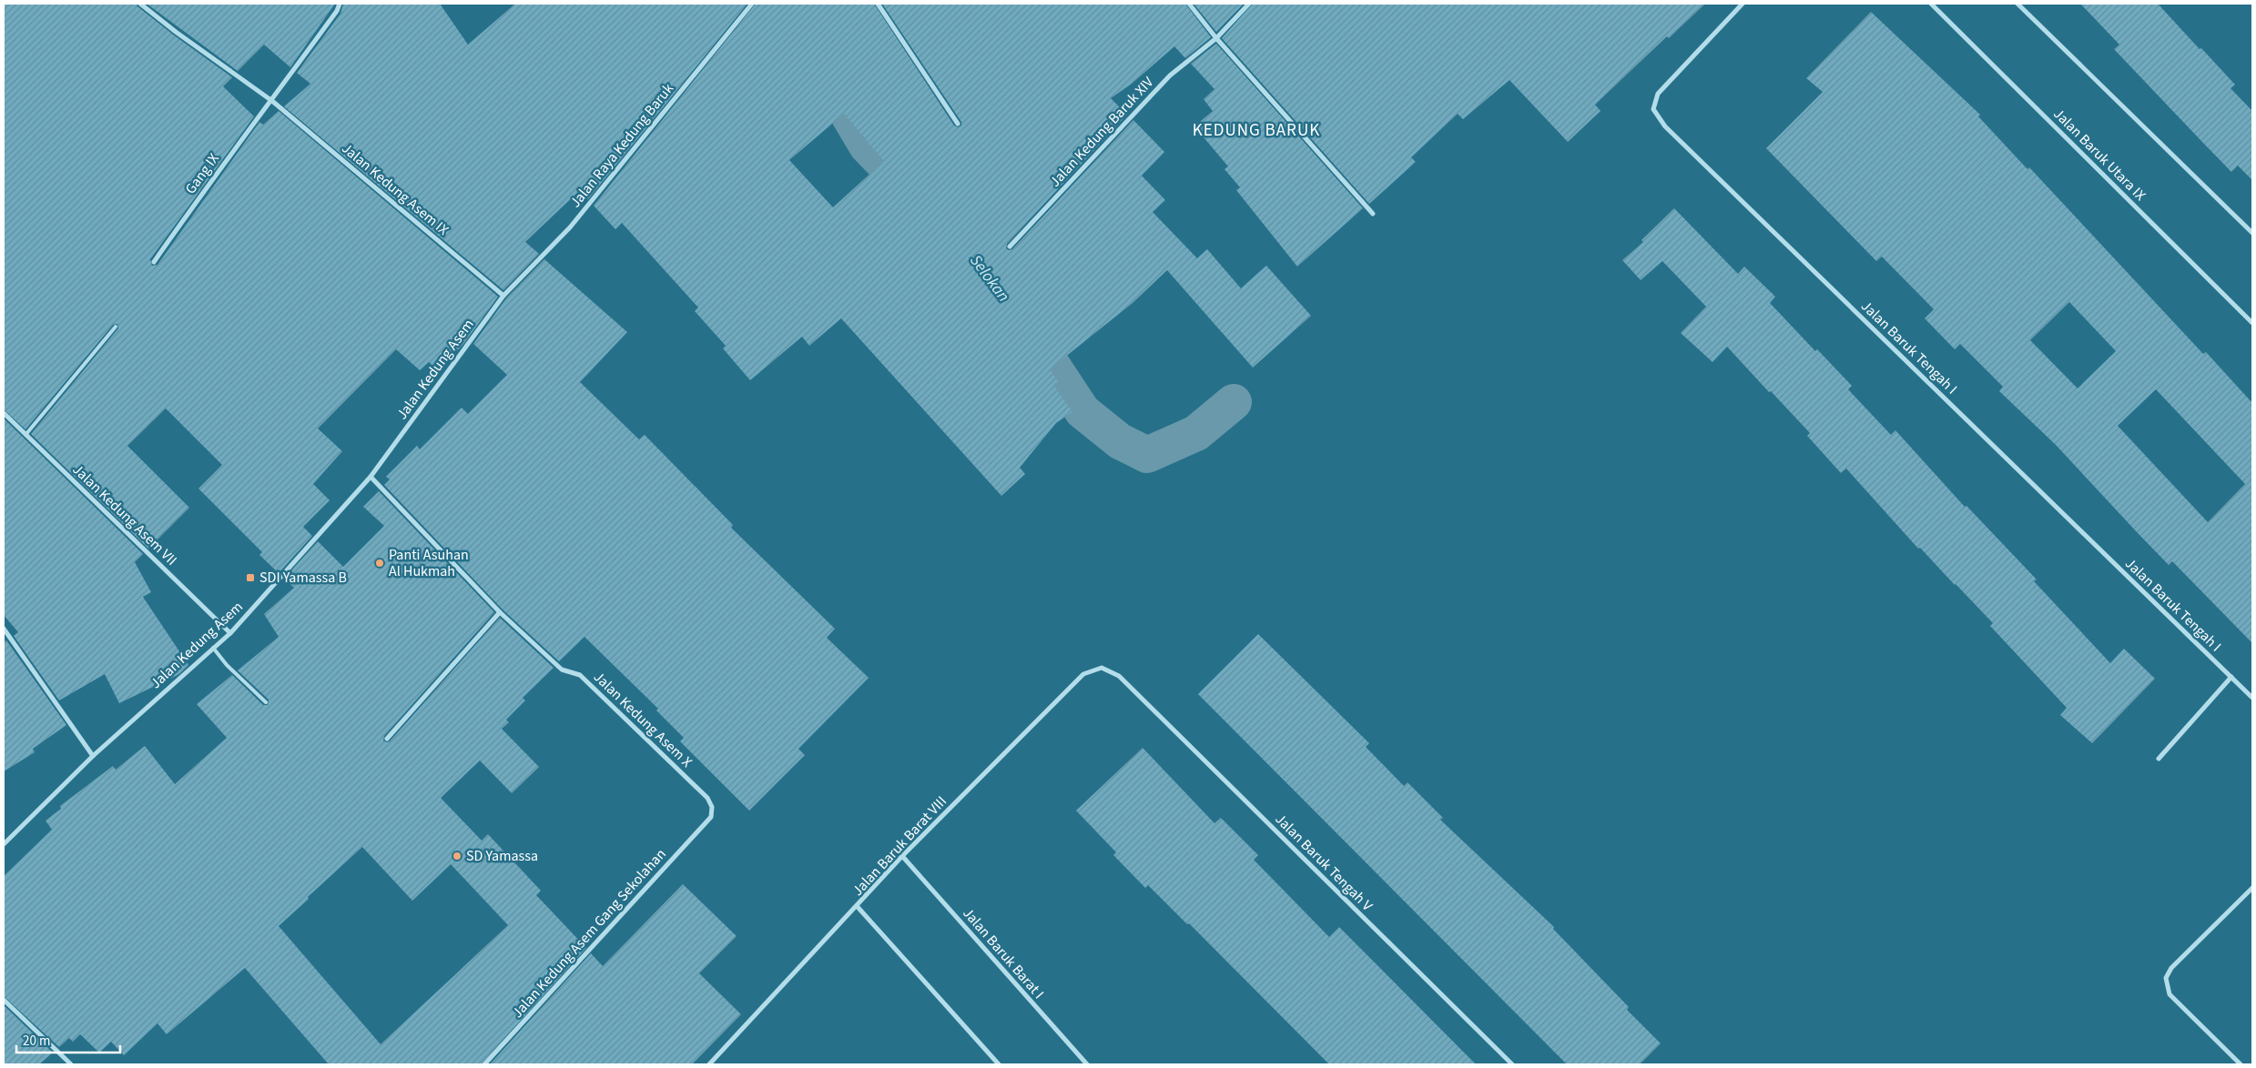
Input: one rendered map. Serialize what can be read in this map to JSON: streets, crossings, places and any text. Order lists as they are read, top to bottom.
{
  "streets": {
    "street": [
      "Jalan Kedung Baruk XIV",
      "Jalan Raya Kedung Baruk",
      "Jalan Baruk Utara IX",
      "Gang IX",
      "Jalan Kedung Asem IX",
      "Jalan Baruk Tengah I",
      "Jalan Kedung Asem",
      "Jalan Kedung Asem VII",
      "Jalan Kedung Asem X",
      "Jalan Baruk Barat VIII",
      "Jalan Baruk Tengah V",
      "Jalan Kedung Asem Gang Sekolahan",
      "Jalan Baruk Barat I"
    ]
  },
  "crossings": [
    ["Jalan Raya Kedung Baruk", "Jalan Kedung Asem IX"],
    ["Jalan Raya Kedung Baruk", "Jalan Kedung Asem"],
    ["Gang IX", "Jalan Kedung Asem IX"],
    ["Jalan Kedung Asem IX", "Jalan Kedung Asem"],
    ["Jalan Kedung Asem", "Jalan Kedung Asem VII"],
    ["Jalan Kedung Asem", "Jalan Kedung Asem X"],
    ["Jalan Kedung Asem X", "Jalan Kedung Asem Gang Sekolahan"],
    ["Jalan Baruk Barat VIII", "Jalan Baruk Tengah V"],
    ["Jalan Baruk Barat VIII", "Jalan Baruk Barat I"]
  ],
  "districts": ["KEDUNG BARUK"],
  "water": ["Selokan"],
  "places": {
    "other": ["Panti Asuhan Al Hukmah", "SD Yamassa"],
    "transit": ["SDI Yamassa B"]
  },
  "scale_bar": "20 m"
}
